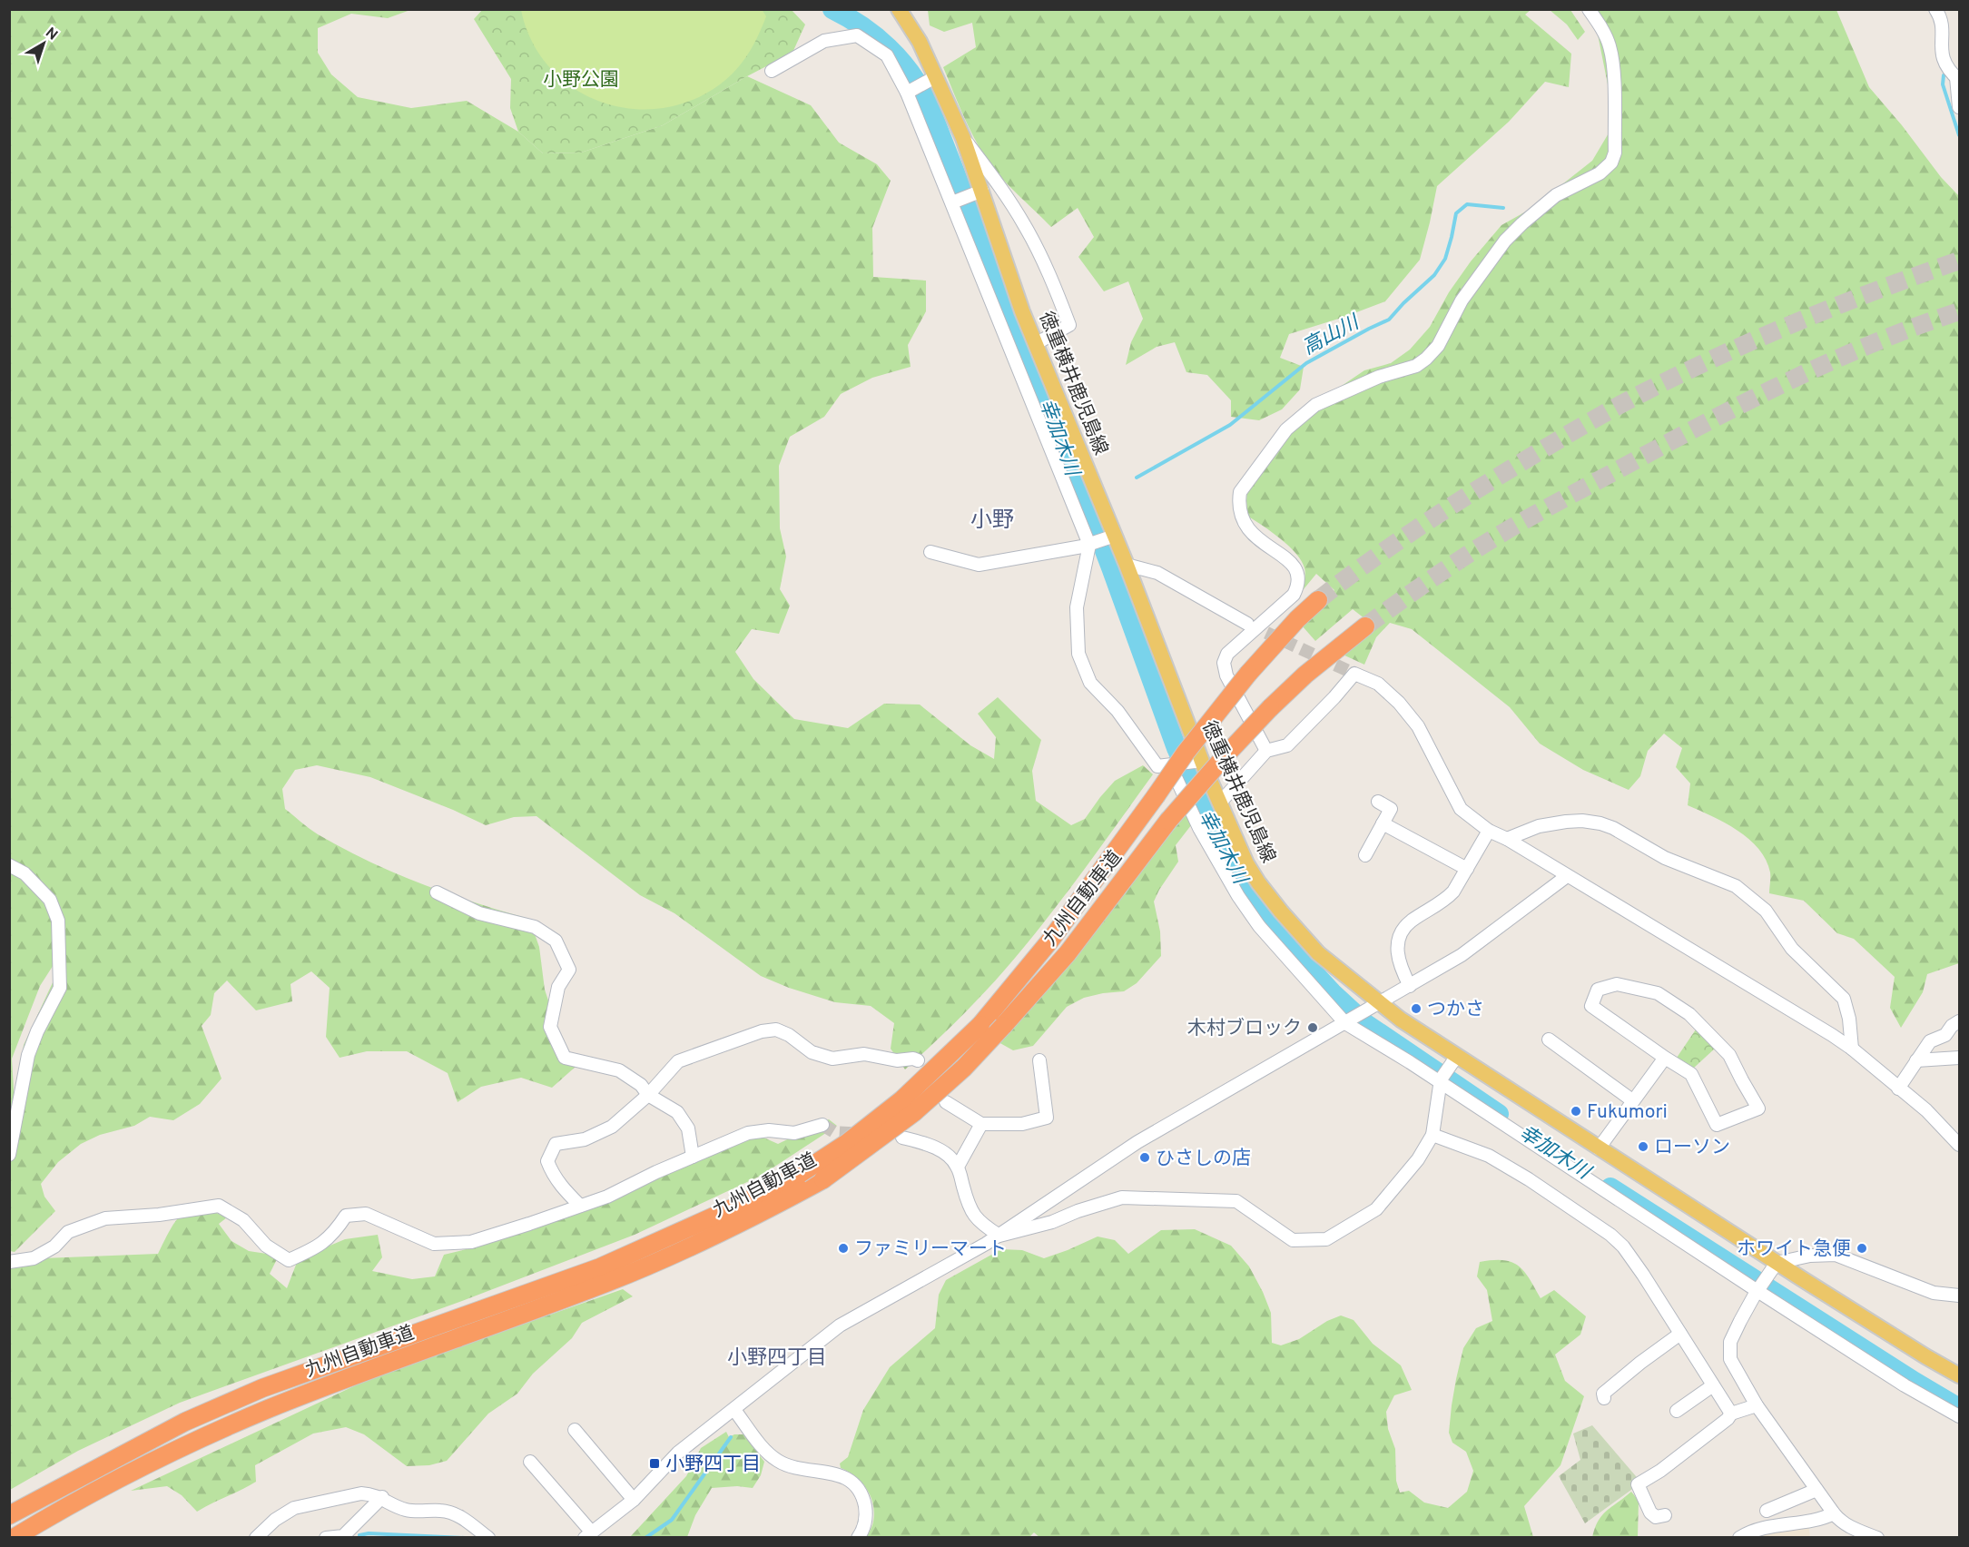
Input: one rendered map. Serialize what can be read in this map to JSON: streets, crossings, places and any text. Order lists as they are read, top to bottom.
{
  "streets": {
    "highway": ["九州自動車道"],
    "main road": ["徳重横井鹿児島線"]
  },
  "districts": ["小野", "小野四丁目"],
  "water": ["高山川", "幸加木川"],
  "parks": ["小野公園"],
  "places": {
    "other": [
      "つかさ",
      "木村ブロック",
      "Fukumori",
      "ローソン",
      "ひさしの店",
      "ファミリーマート",
      "ホワイト急便"
    ],
    "transit": ["小野四丁目"]
  },
  "north": "top right"
}
